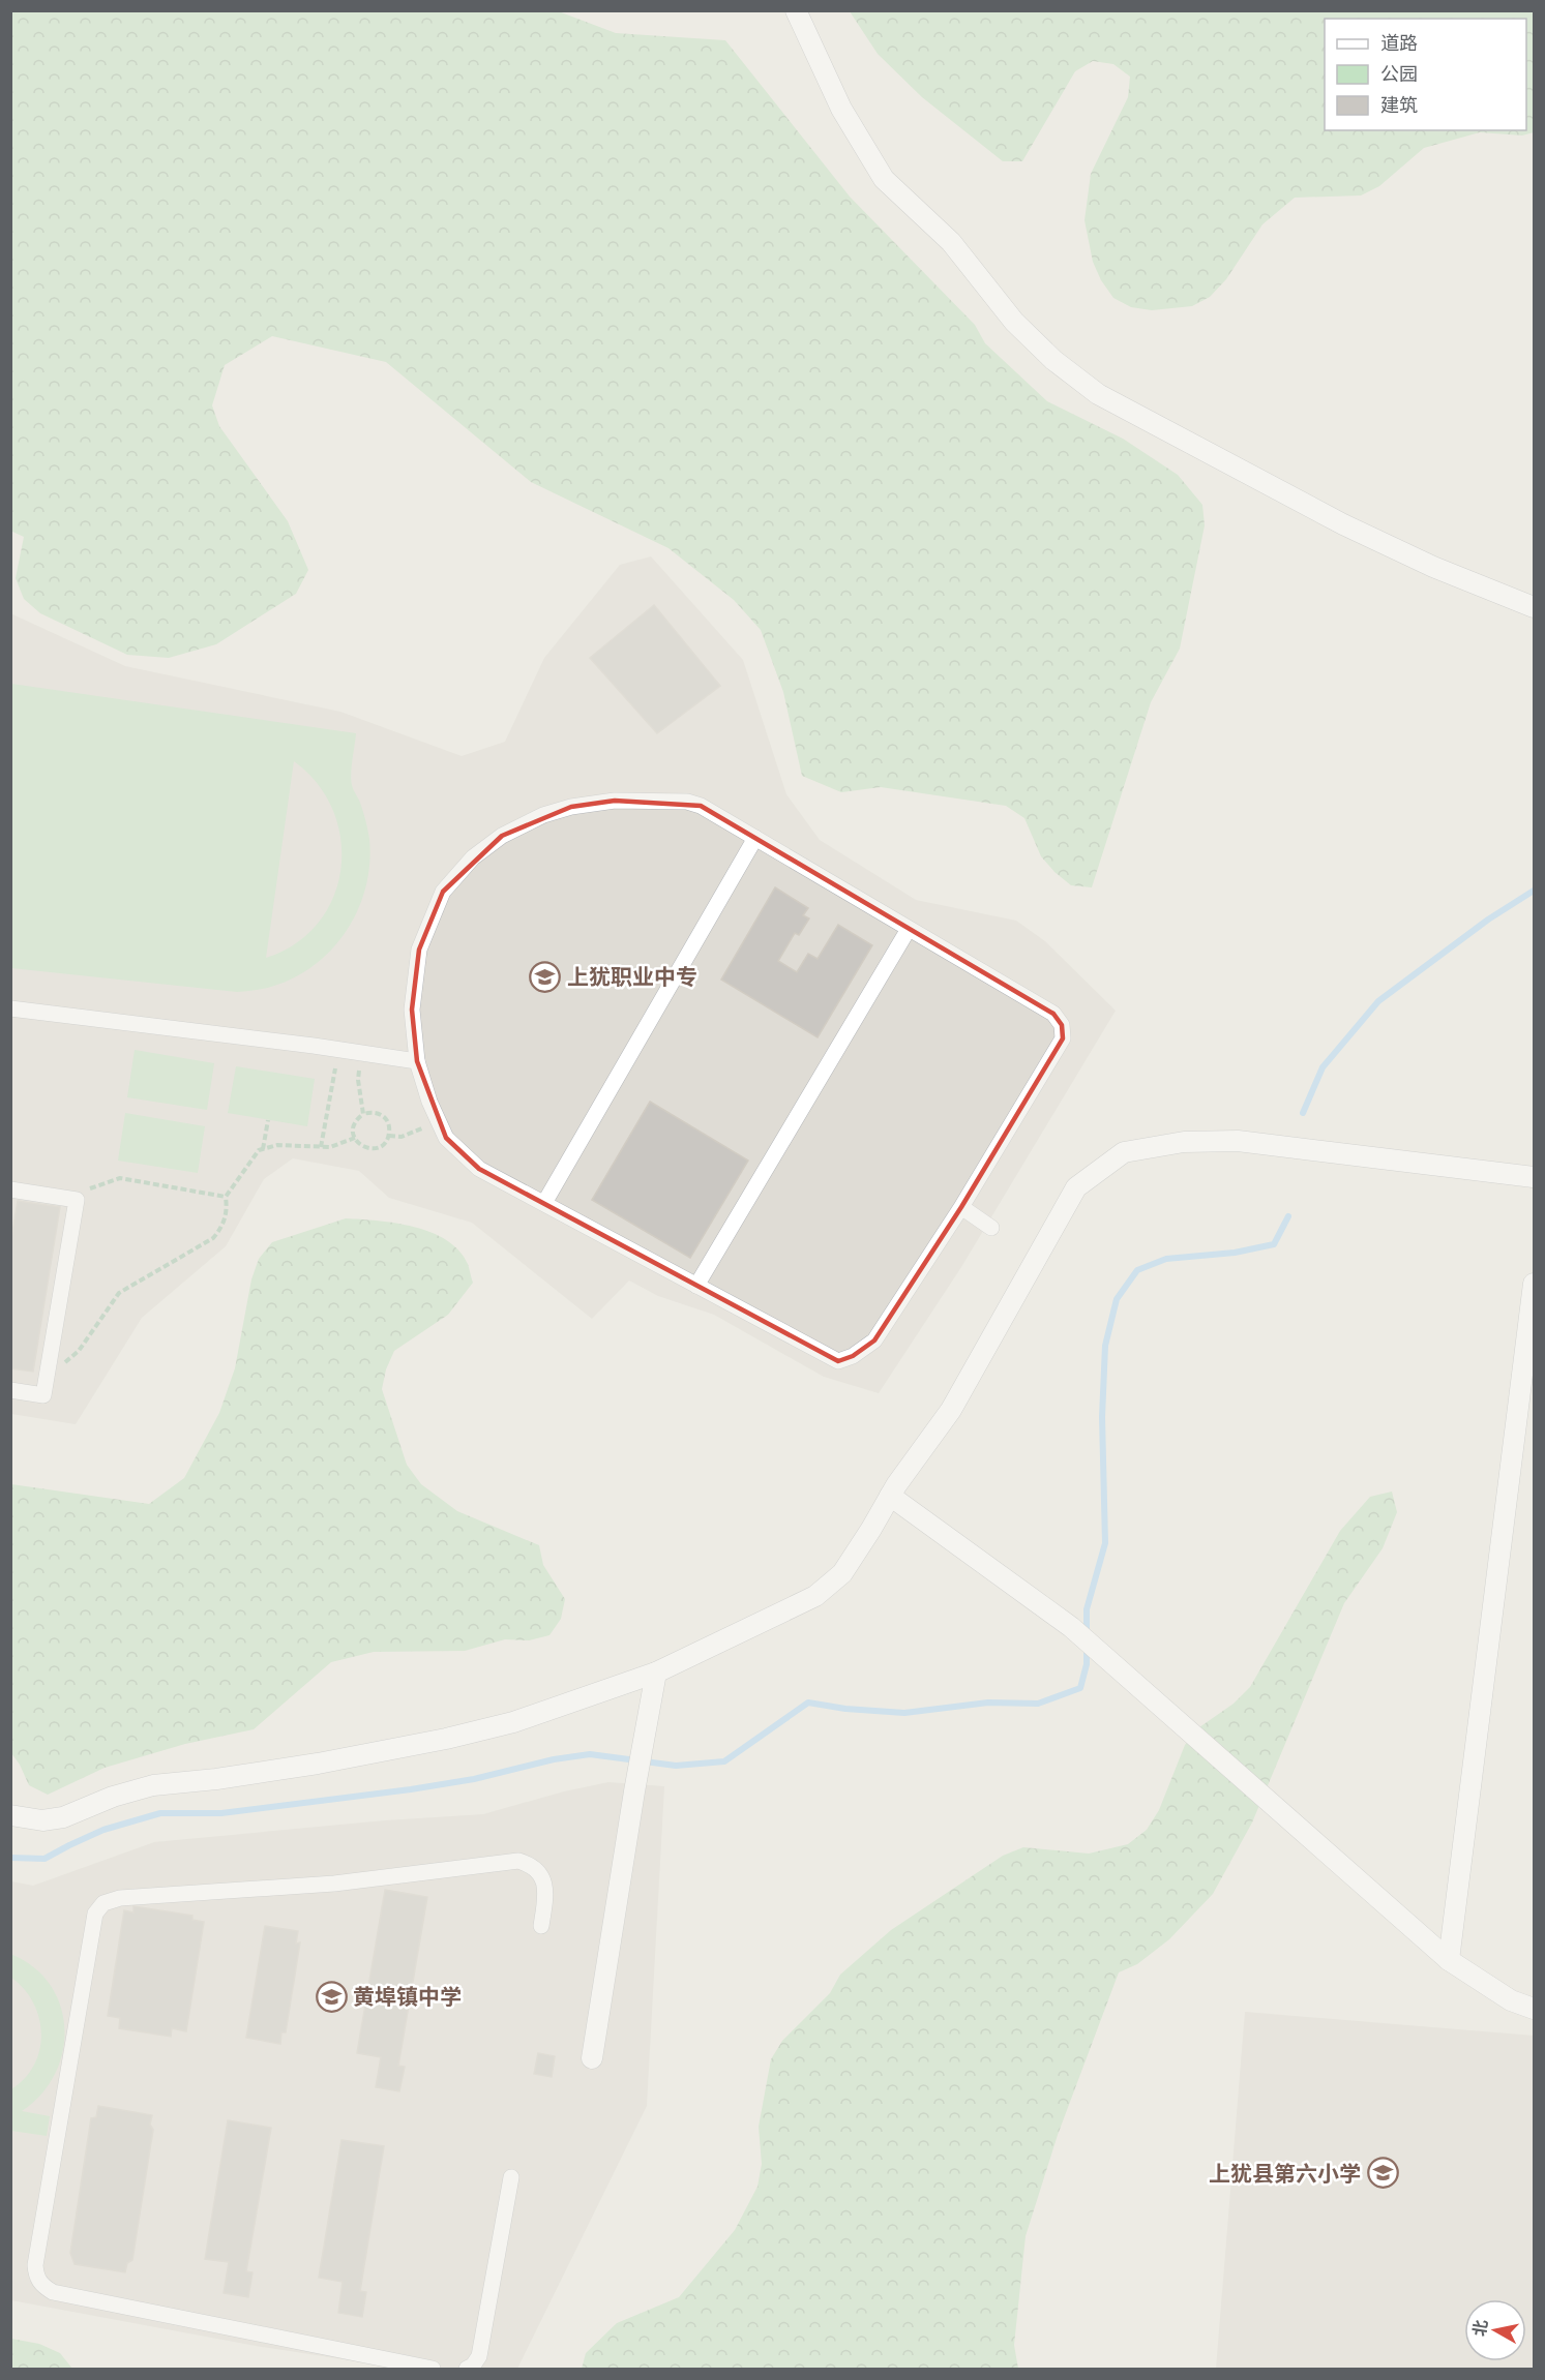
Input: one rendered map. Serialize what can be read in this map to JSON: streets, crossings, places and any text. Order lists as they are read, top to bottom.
{
  "places": {
    "school or university": ["上犹职业中专", "黄埠镇中学", "上犹县第六小学"]
  },
  "legend": ["道路", "公园", "建筑"],
  "north": "left"
}
